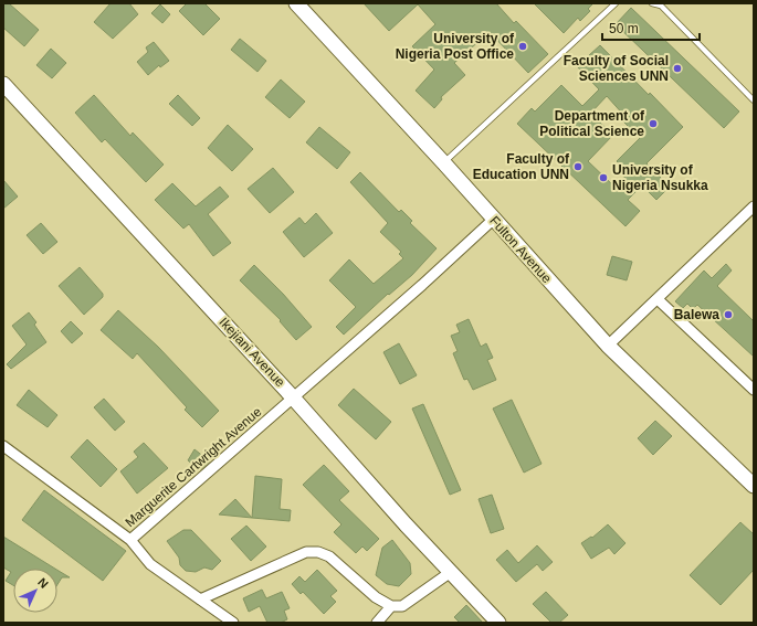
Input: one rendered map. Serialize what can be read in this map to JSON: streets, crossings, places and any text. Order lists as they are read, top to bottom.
{
  "streets": {
    "street": ["Fulton Avenue", "Ikejiani Avenue", "Marguerite Cartwright Avenue"]
  },
  "crossings": [
    ["Fulton Avenue", "Marguerite Cartwright Avenue"],
    ["Ikejiani Avenue", "Marguerite Cartwright Avenue"]
  ],
  "places": [
    "University of Nigeria Post Office",
    "Faculty of Social Sciences UNN",
    "Department of Political Science",
    "Faculty of Education UNN",
    "University of Nigeria Nsukka",
    "Balewa"
  ],
  "scale_bar": "50 m",
  "north": "top right"
}
